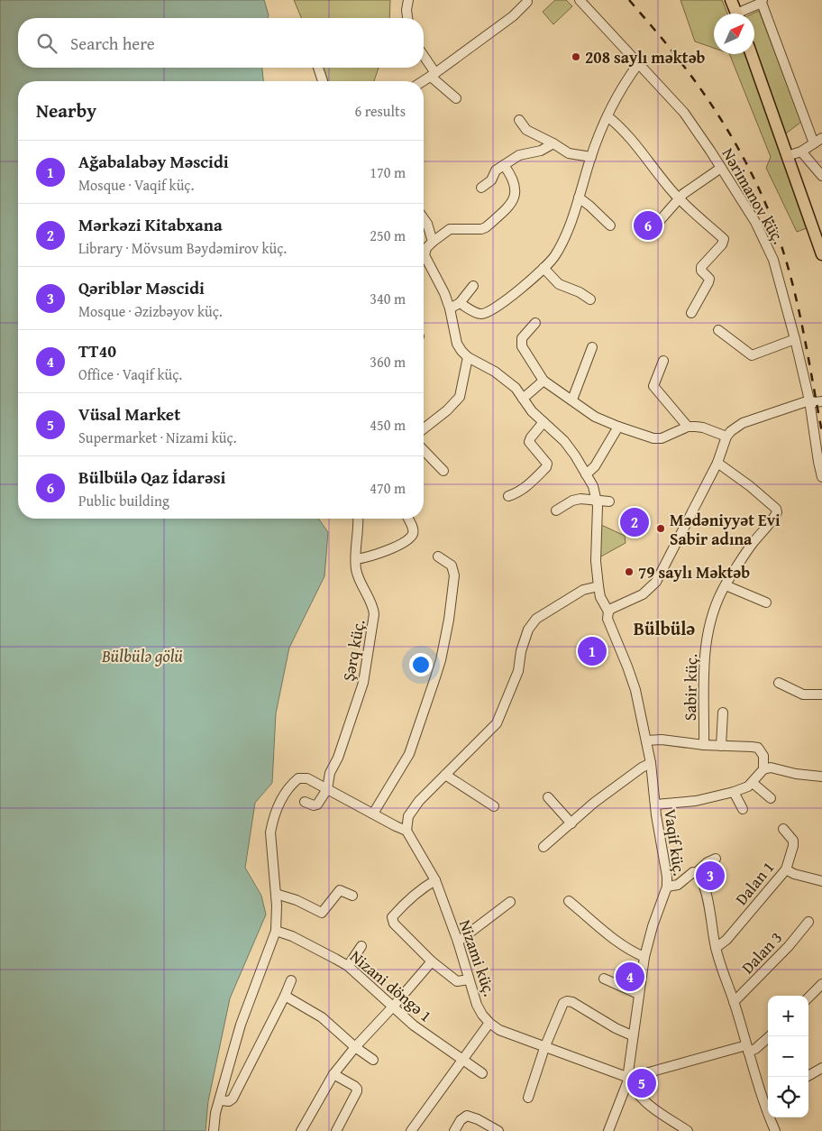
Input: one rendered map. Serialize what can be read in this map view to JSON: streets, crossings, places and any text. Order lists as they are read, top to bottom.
{
  "streets": {
    "street": [
      "Nərimanov küç.",
      "Şərq küç.",
      "Sabir küç.",
      "Vaqif küç.",
      "Dalan 1",
      "Dalan 3",
      "Nizami küç.",
      "Nizani döngə 1"
    ]
  },
  "crossings": [
    ["Vaqif küç.", "Nizami küç."]
  ],
  "districts": ["Bülbülə"],
  "water": ["Bülbülə gölü"],
  "places": ["208 saylı məktəb", "Mədəniyyət Evi Sabir adına", "79 saylı Məktəb"],
  "north": "top right",
  "page": {
    "search": "Search here",
    "heading": ["Nearby", "6 results"],
    "list": [
      {
        "mark": "1",
        "name": "Ağabalabəy Məscidi",
        "note": "Mosque · Vaqif küç.",
        "value": "170 m"
      },
      {
        "mark": "2",
        "name": "Mərkəzi Kitabxana",
        "note": "Library · Mövsum Bəydəmirov küç.",
        "value": "250 m"
      },
      {
        "mark": "3",
        "name": "Qəriblər Məscidi",
        "note": "Mosque · Əzizbəyov küç.",
        "value": "340 m"
      },
      {
        "mark": "4",
        "name": "TT40",
        "note": "Office · Vaqif küç.",
        "value": "360 m"
      },
      {
        "mark": "5",
        "name": "Vüsal Market",
        "note": "Supermarket · Nizami küç.",
        "value": "450 m"
      },
      {
        "mark": "6",
        "name": "Bülbülə Qaz İdarəsi",
        "note": "Public building",
        "value": "470 m"
      }
    ],
    "pins": [
      "6",
      "2",
      "1",
      "3",
      "4",
      "5"
    ],
    "map_buttons": ["+", "−"]
  }
}
